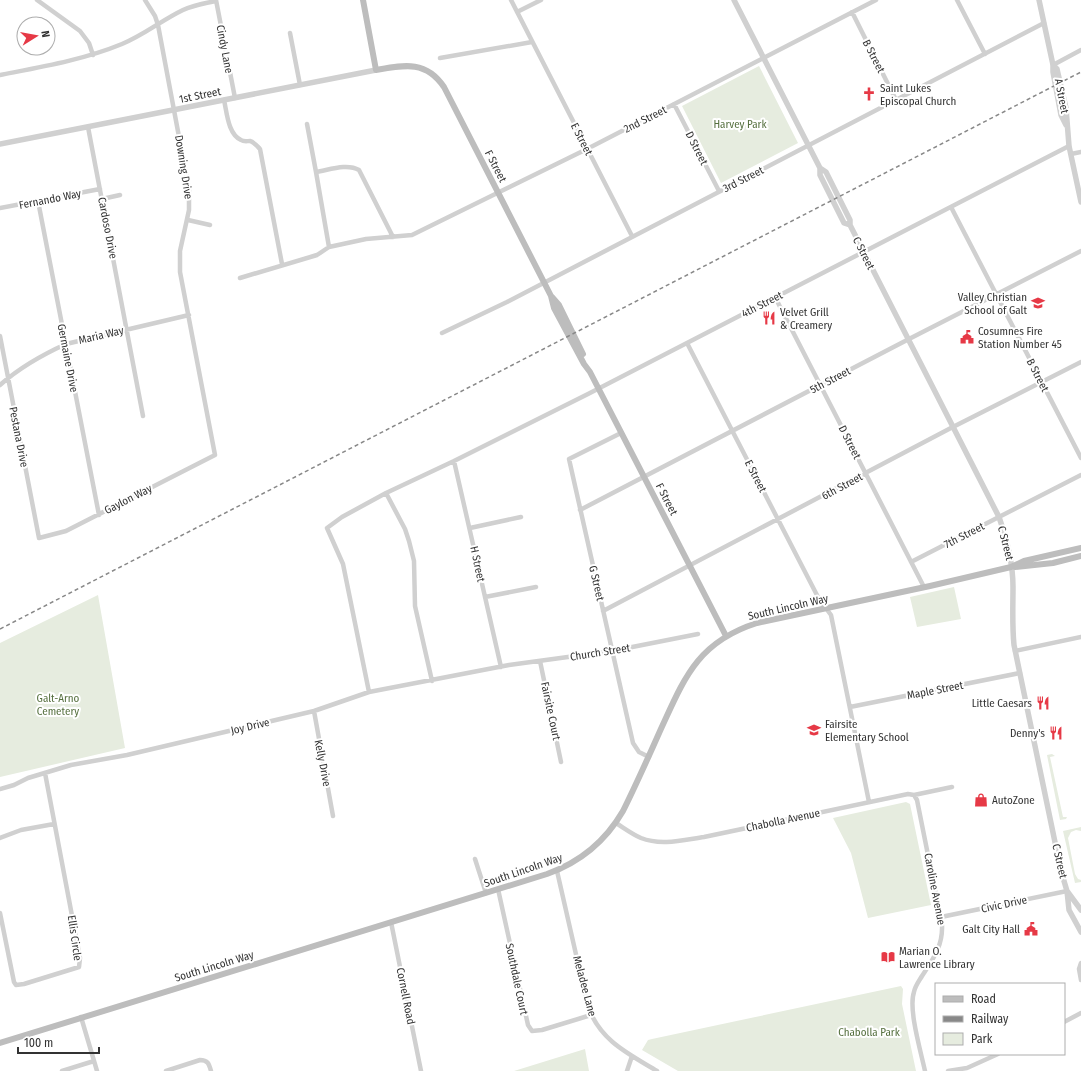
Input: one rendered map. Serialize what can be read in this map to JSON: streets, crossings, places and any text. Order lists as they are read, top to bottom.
{
  "streets": {
    "main road": ["1st Street", "F Street", "South Lincoln Way"],
    "street": [
      "Cindy Lane",
      "B Street",
      "A Street",
      "2nd Street",
      "E Street",
      "D Street",
      "Downing Drive",
      "3rd Street",
      "Fernando Way",
      "Cardoso Drive",
      "C Street",
      "4th Street",
      "Maria Way",
      "Germaine Drive",
      "5th Street",
      "Pestana Drive",
      "6th Street",
      "Gaylon Way",
      "7th Street",
      "H Street",
      "G Street",
      "Church Street",
      "Maple Street",
      "Fairsite Court",
      "Joy Drive",
      "Kelly Drive",
      "Chabolla Avenue",
      "Caroline Avenue",
      "Civic Drive",
      "Ellis Circle",
      "Southdale Court",
      "Meladee Lane",
      "Cornell Road"
    ]
  },
  "crossings": [
    ["Cindy Lane", "1st Street"],
    ["B Street", "2nd Street"],
    ["B Street", "3rd Street"],
    ["B Street", "4th Street"],
    ["B Street", "5th Street"],
    ["B Street", "6th Street"],
    ["1st Street", "F Street"],
    ["1st Street", "Downing Drive"],
    ["1st Street", "Cardoso Drive"],
    ["A Street", "3rd Street"],
    ["A Street", "4th Street"],
    ["2nd Street", "E Street"],
    ["2nd Street", "D Street"],
    ["2nd Street", "F Street"],
    ["2nd Street", "C Street"],
    ["E Street", "3rd Street"],
    ["E Street", "4th Street"],
    ["E Street", "5th Street"],
    ["E Street", "6th Street"],
    ["E Street", "South Lincoln Way"],
    ["D Street", "3rd Street"],
    ["D Street", "4th Street"],
    ["D Street", "5th Street"],
    ["D Street", "6th Street"],
    ["D Street", "7th Street"],
    ["D Street", "South Lincoln Way"],
    ["F Street", "3rd Street"],
    ["F Street", "4th Street"],
    ["F Street", "5th Street"],
    ["F Street", "6th Street"],
    ["F Street", "G Street"],
    ["F Street", "South Lincoln Way"],
    ["Downing Drive", "Maria Way"],
    ["Downing Drive", "Gaylon Way"],
    ["3rd Street", "C Street"],
    ["Fernando Way", "Cardoso Drive"],
    ["Fernando Way", "Germaine Drive"],
    ["Cardoso Drive", "Maria Way"],
    ["C Street", "4th Street"],
    ["C Street", "5th Street"],
    ["C Street", "6th Street"],
    ["C Street", "7th Street"],
    ["C Street", "South Lincoln Way"],
    ["C Street", "Maple Street"],
    ["C Street", "Civic Drive"],
    ["4th Street", "H Street"],
    ["4th Street", "Joy Drive"],
    ["Maria Way", "Germaine Drive"],
    ["Maria Way", "Pestana Drive"],
    ["Germaine Drive", "Gaylon Way"],
    ["5th Street", "G Street"],
    ["Pestana Drive", "Gaylon Way"],
    ["6th Street", "G Street"],
    ["H Street", "Church Street"],
    ["H Street", "Joy Drive"],
    ["G Street", "South Lincoln Way"],
    ["G Street", "Church Street"],
    ["South Lincoln Way", "Chabolla Avenue"],
    ["South Lincoln Way", "Southdale Court"],
    ["South Lincoln Way", "Meladee Lane"],
    ["South Lincoln Way", "Cornell Road"],
    ["Church Street", "Fairsite Court"],
    ["Church Street", "Joy Drive"],
    ["Joy Drive", "Kelly Drive"],
    ["Joy Drive", "Ellis Circle"],
    ["Chabolla Avenue", "Caroline Avenue"],
    ["Caroline Avenue", "Civic Drive"],
    ["Southdale Court", "Meladee Lane"]
  ],
  "parks": ["Harvey Park", "Galt-Arno Cemetery", "Chabolla Park"],
  "places": {
    "church": ["Saint Lukes Episcopal Church"],
    "school or university": ["Valley Christian School of Galt", "Fairsite Elementary School"],
    "restaurant": ["Velvet Grill & Creamery", "Little Caesars", "Denny's"],
    "public building": ["Cosumnes Fire Station Number 45", "Galt City Hall"],
    "shop": ["AutoZone"],
    "library": ["Marian O. Lawrence Library"]
  },
  "legend": ["Road", "Railway", "Park"],
  "scale_bar": "100 m",
  "north": "right"
}
